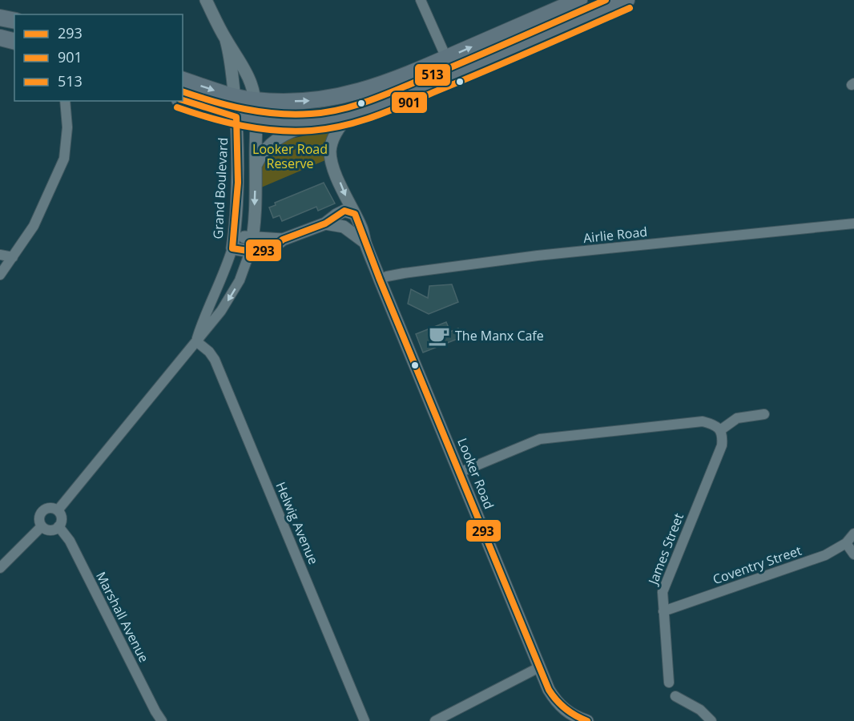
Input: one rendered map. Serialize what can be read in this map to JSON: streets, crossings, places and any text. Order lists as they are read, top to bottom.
{
  "streets": {
    "street": [
      "Grand Boulevard",
      "Airlie Road",
      "Looker Road",
      "Helwig Avenue",
      "James Street",
      "Coventry Street",
      "Marshall Avenue"
    ]
  },
  "crossings": [
    ["Grand Boulevard", "Helwig Avenue"],
    ["Grand Boulevard", "Marshall Avenue"],
    ["Airlie Road", "Looker Road"],
    ["James Street", "Coventry Street"]
  ],
  "parks": ["Looker Road Reserve"],
  "places": {
    "cafe": ["The Manx Cafe"]
  },
  "lines": ["transit line 513", "transit line 901", "transit line 293"],
  "legend": ["293", "901", "513"]
}
